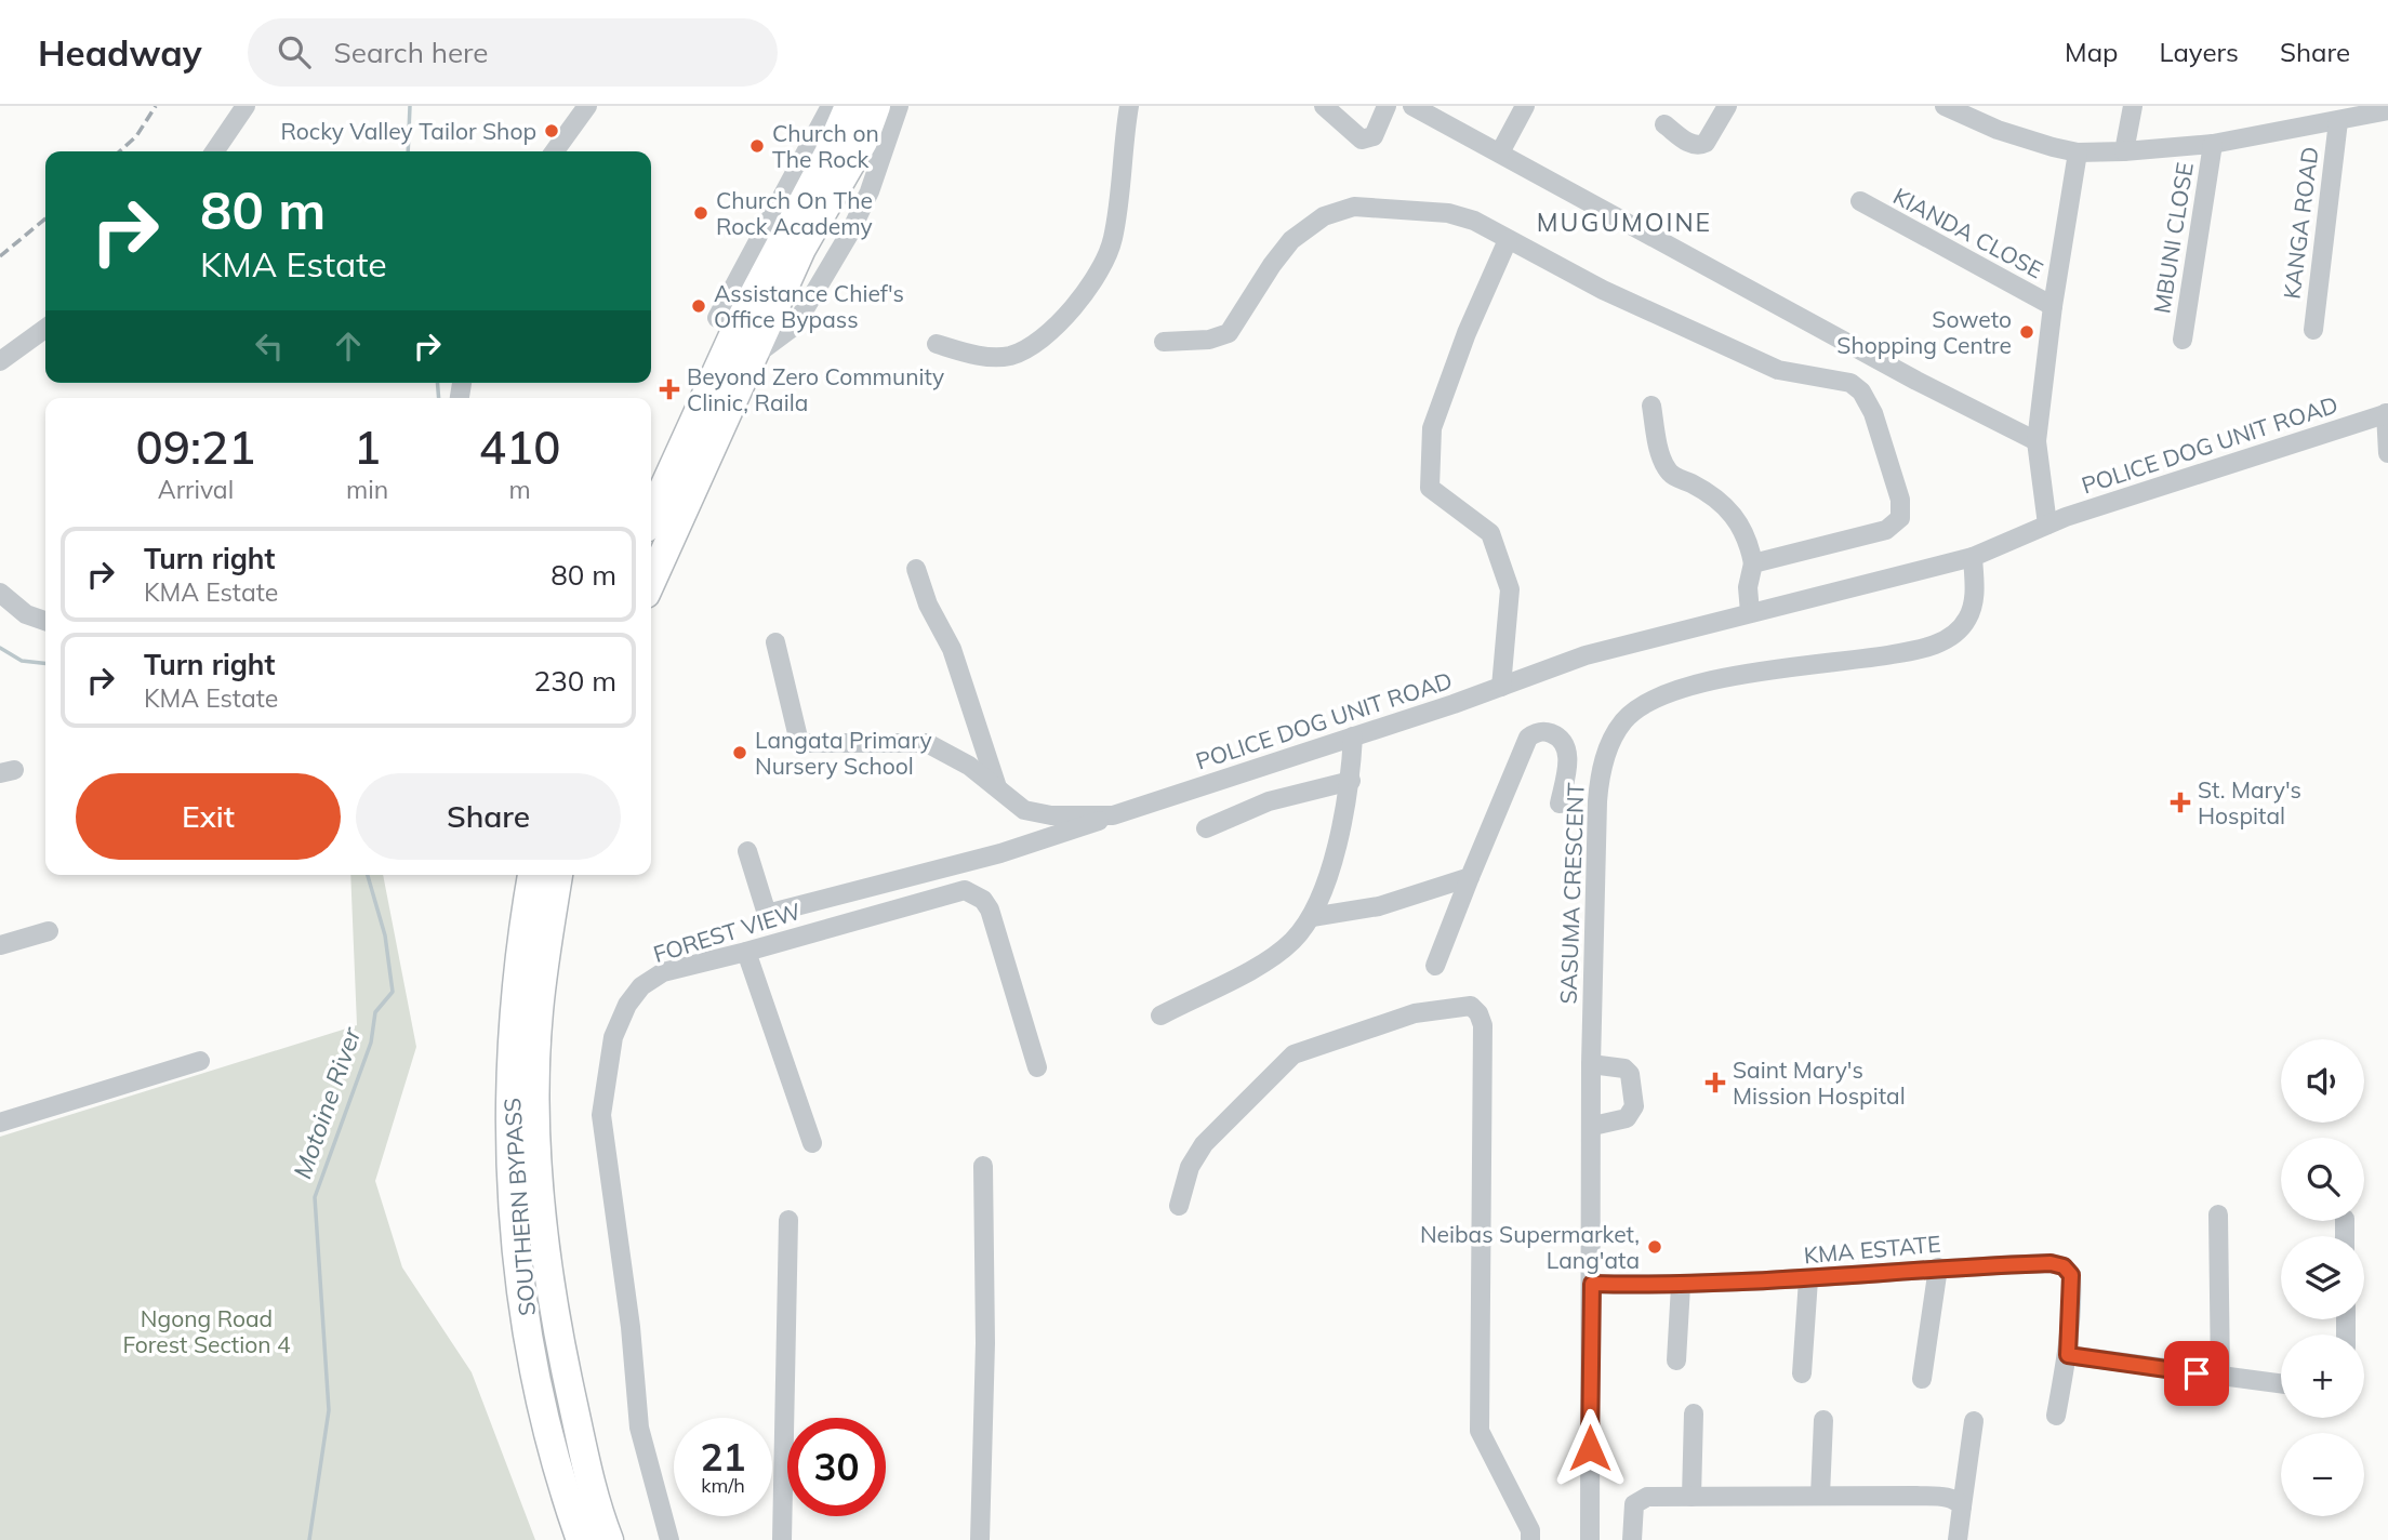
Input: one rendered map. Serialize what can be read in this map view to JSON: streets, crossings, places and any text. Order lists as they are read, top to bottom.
{
  "streets": {
    "highway": ["SOUTHERN BYPASS"],
    "street": [
      "KANGA ROAD",
      "KIANDA CLOSE",
      "MBUNI CLOSE",
      "POLICE DOG UNIT ROAD",
      "SASUMA CRESCENT",
      "FOREST VIEW",
      "KMA ESTATE"
    ]
  },
  "crossings": [
    ["KANGA ROAD", "MBUNI CLOSE"],
    ["POLICE DOG UNIT ROAD", "SASUMA CRESCENT"],
    ["SASUMA CRESCENT", "KMA ESTATE"]
  ],
  "districts": ["MUGUMOINE"],
  "water": ["Motoine River"],
  "parks": ["Ngong Road Forest Section 4"],
  "places": {
    "other": [
      "Rocky Valley Tailor Shop",
      "Church on The Rock",
      "Church On The Rock Academy",
      "Assistance Chief's Office Bypass",
      "Soweto Shopping Centre",
      "Langata Primary Nursery School",
      "Neibas Supermarket, Lang'ata"
    ],
    "health": ["Beyond Zero Community Clinic, Raila", "St. Mary's Hospital", "Saint Mary's Mission Hospital"]
  },
  "page": {
    "header": "Headway",
    "search": "Search here",
    "nav": ["Map", "Layers", "Share"],
    "turn": ["80 m", "KMA Estate"],
    "eta": [
      "09:21",
      "Arrival",
      "1",
      "min",
      "410",
      "m"
    ],
    "list": [
      {
        "name": "Turn right",
        "note": "KMA Estate",
        "value": "80 m"
      },
      {
        "name": "Turn right",
        "note": "KMA Estate",
        "value": "230 m"
      }
    ],
    "buttons": ["Exit", "Share"],
    "map_buttons": ["+", "−"],
    "speed": "21 km/h",
    "limit": "30"
  }
}
